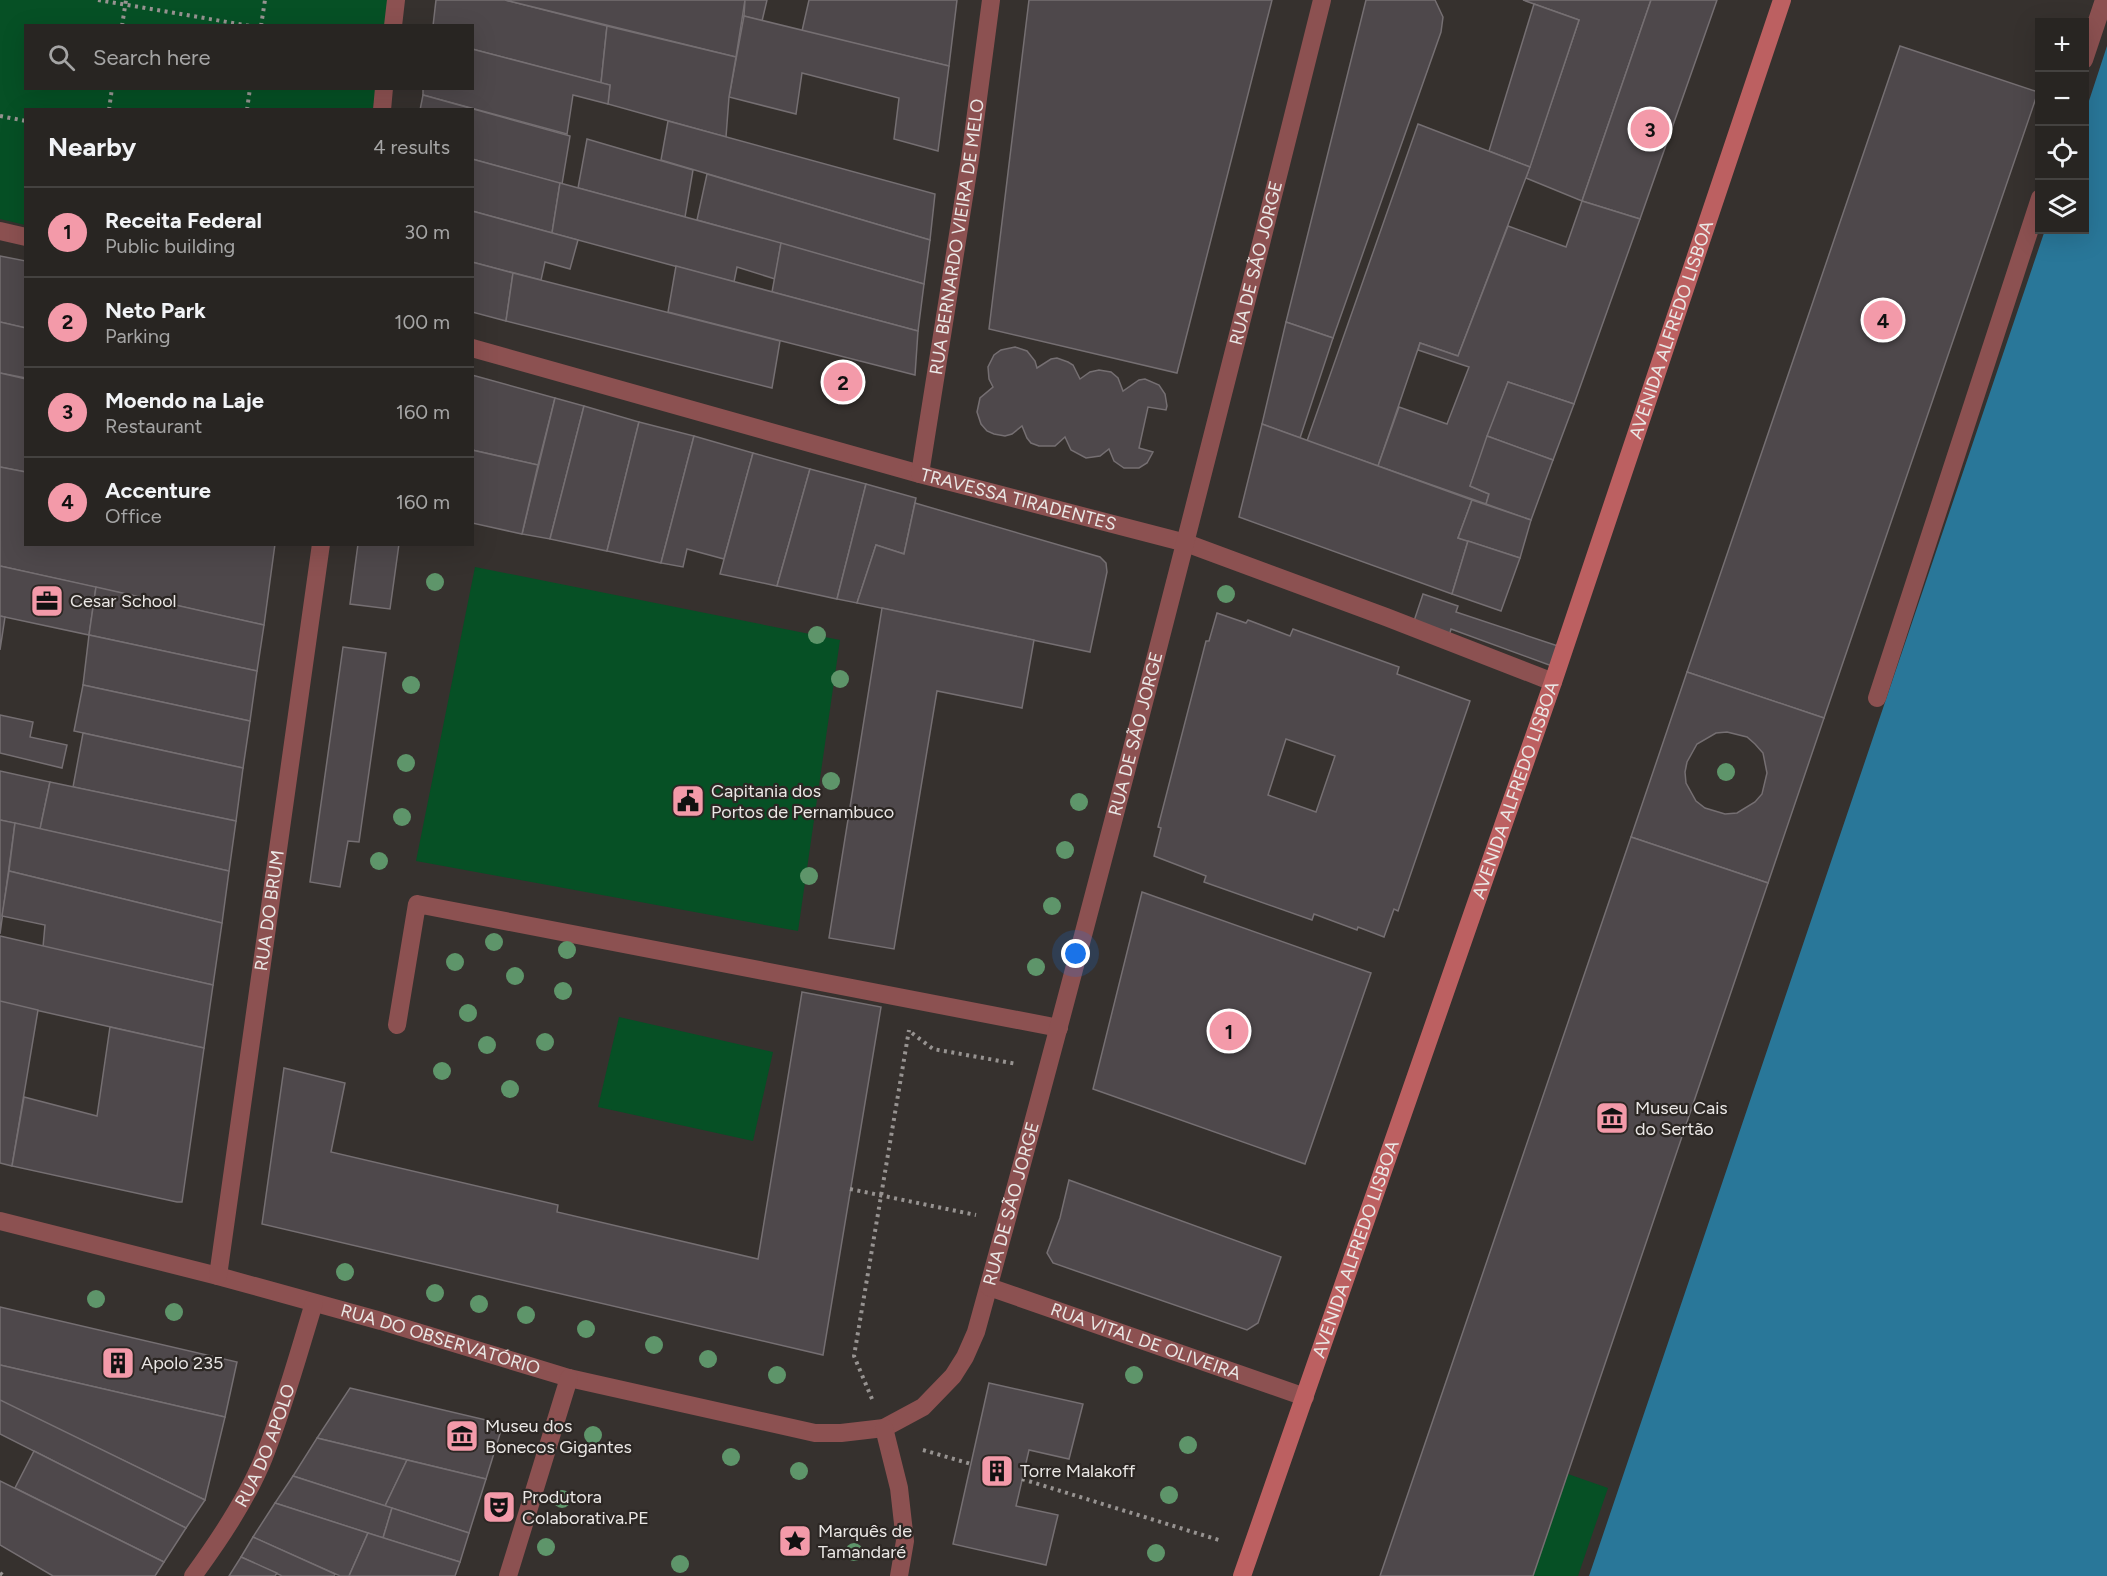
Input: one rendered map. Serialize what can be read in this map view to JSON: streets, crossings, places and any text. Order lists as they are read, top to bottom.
{
  "streets": {
    "main road": ["AVENIDA ALFREDO LISBOA"],
    "street": [
      "RUA BERNARDO VIEIRA DE MELO",
      "RUA DE SÃO JORGE",
      "TRAVESSA TIRADENTES",
      "RUA DO BRUM",
      "RUA DO OBSERVATÓRIO",
      "RUA VITAL DE OLIVEIRA",
      "RUA DO APOLO"
    ]
  },
  "crossings": [
    ["RUA BERNARDO VIEIRA DE MELO", "TRAVESSA TIRADENTES"],
    ["RUA DE SÃO JORGE", "TRAVESSA TIRADENTES"],
    ["RUA DE SÃO JORGE", "RUA DO OBSERVATÓRIO"],
    ["RUA DE SÃO JORGE", "RUA VITAL DE OLIVEIRA"],
    ["AVENIDA ALFREDO LISBOA", "TRAVESSA TIRADENTES"],
    ["AVENIDA ALFREDO LISBOA", "RUA VITAL DE OLIVEIRA"],
    ["RUA DO BRUM", "RUA DO OBSERVATÓRIO"],
    ["RUA DO OBSERVATÓRIO", "RUA DO APOLO"]
  ],
  "places": {
    "office": ["Cesar School"],
    "public building": ["Capitania dos Portos de Pernambuco"],
    "museum": ["Museu Cais do Sertão", "Museu dos Bonecos Gigantes"],
    "building": ["Apolo 235", "Torre Malakoff"],
    "theatre": ["Produtora Colaborativa.PE"],
    "place": ["Marquês de Tamandaré"]
  },
  "page": {
    "map_buttons": ["+", "−"],
    "search": "Search here",
    "pins": [
      "3",
      "4",
      "2",
      "1"
    ],
    "heading": ["Nearby", "4 results"],
    "list": [
      {
        "mark": "1",
        "name": "Receita Federal",
        "note": "Public building",
        "value": "30 m"
      },
      {
        "mark": "2",
        "name": "Neto Park",
        "note": "Parking",
        "value": "100 m"
      },
      {
        "mark": "3",
        "name": "Moendo na Laje",
        "note": "Restaurant",
        "value": "160 m"
      },
      {
        "mark": "4",
        "name": "Accenture",
        "note": "Office",
        "value": "160 m"
      }
    ]
  }
}
